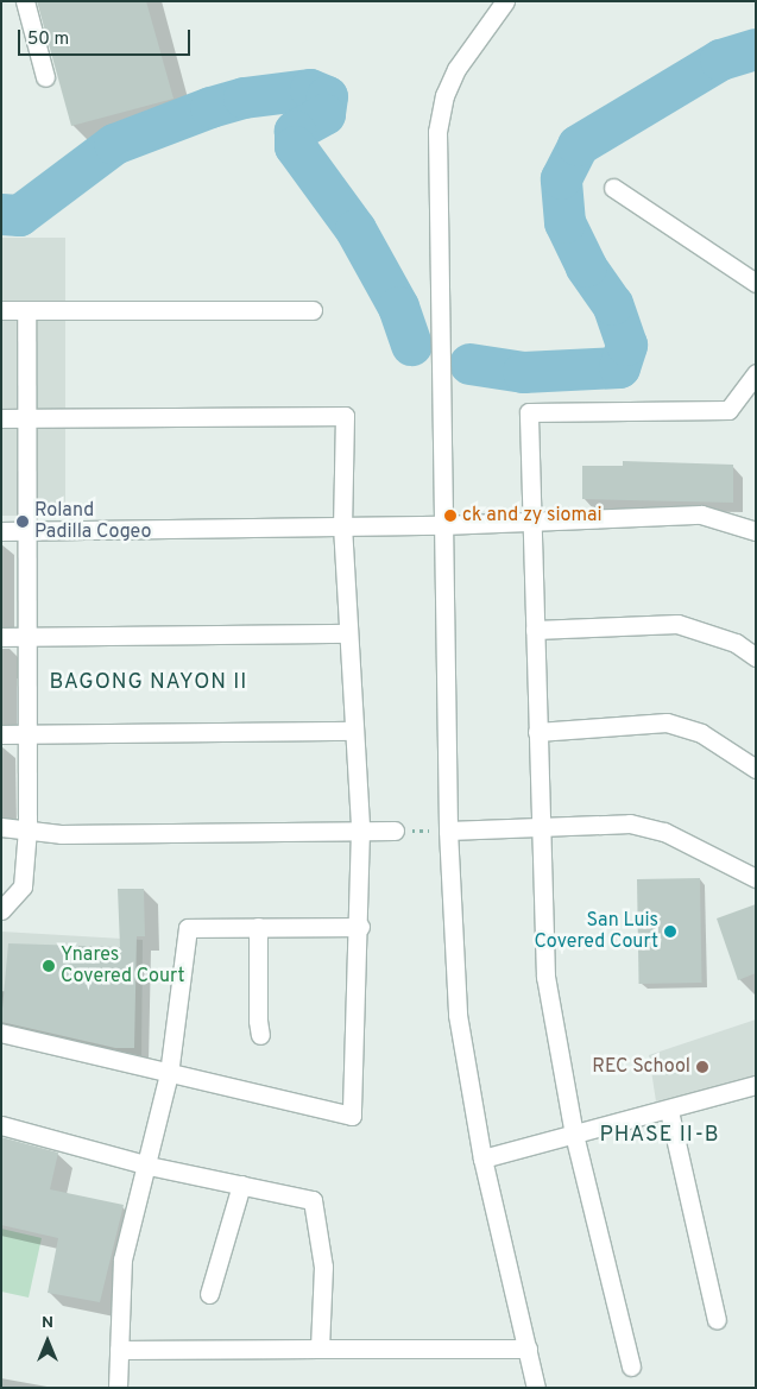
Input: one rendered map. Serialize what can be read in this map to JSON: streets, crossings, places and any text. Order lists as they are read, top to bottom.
{
  "districts": ["BAGONG NAYON II", "PHASE II-B"],
  "places": [
    "ck and zy siomai",
    "Roland Padilla Cogeo",
    "San Luis Covered Court",
    "Ynares Covered Court",
    "REC School"
  ],
  "scale_bar": "50 m",
  "north": "top"
}
